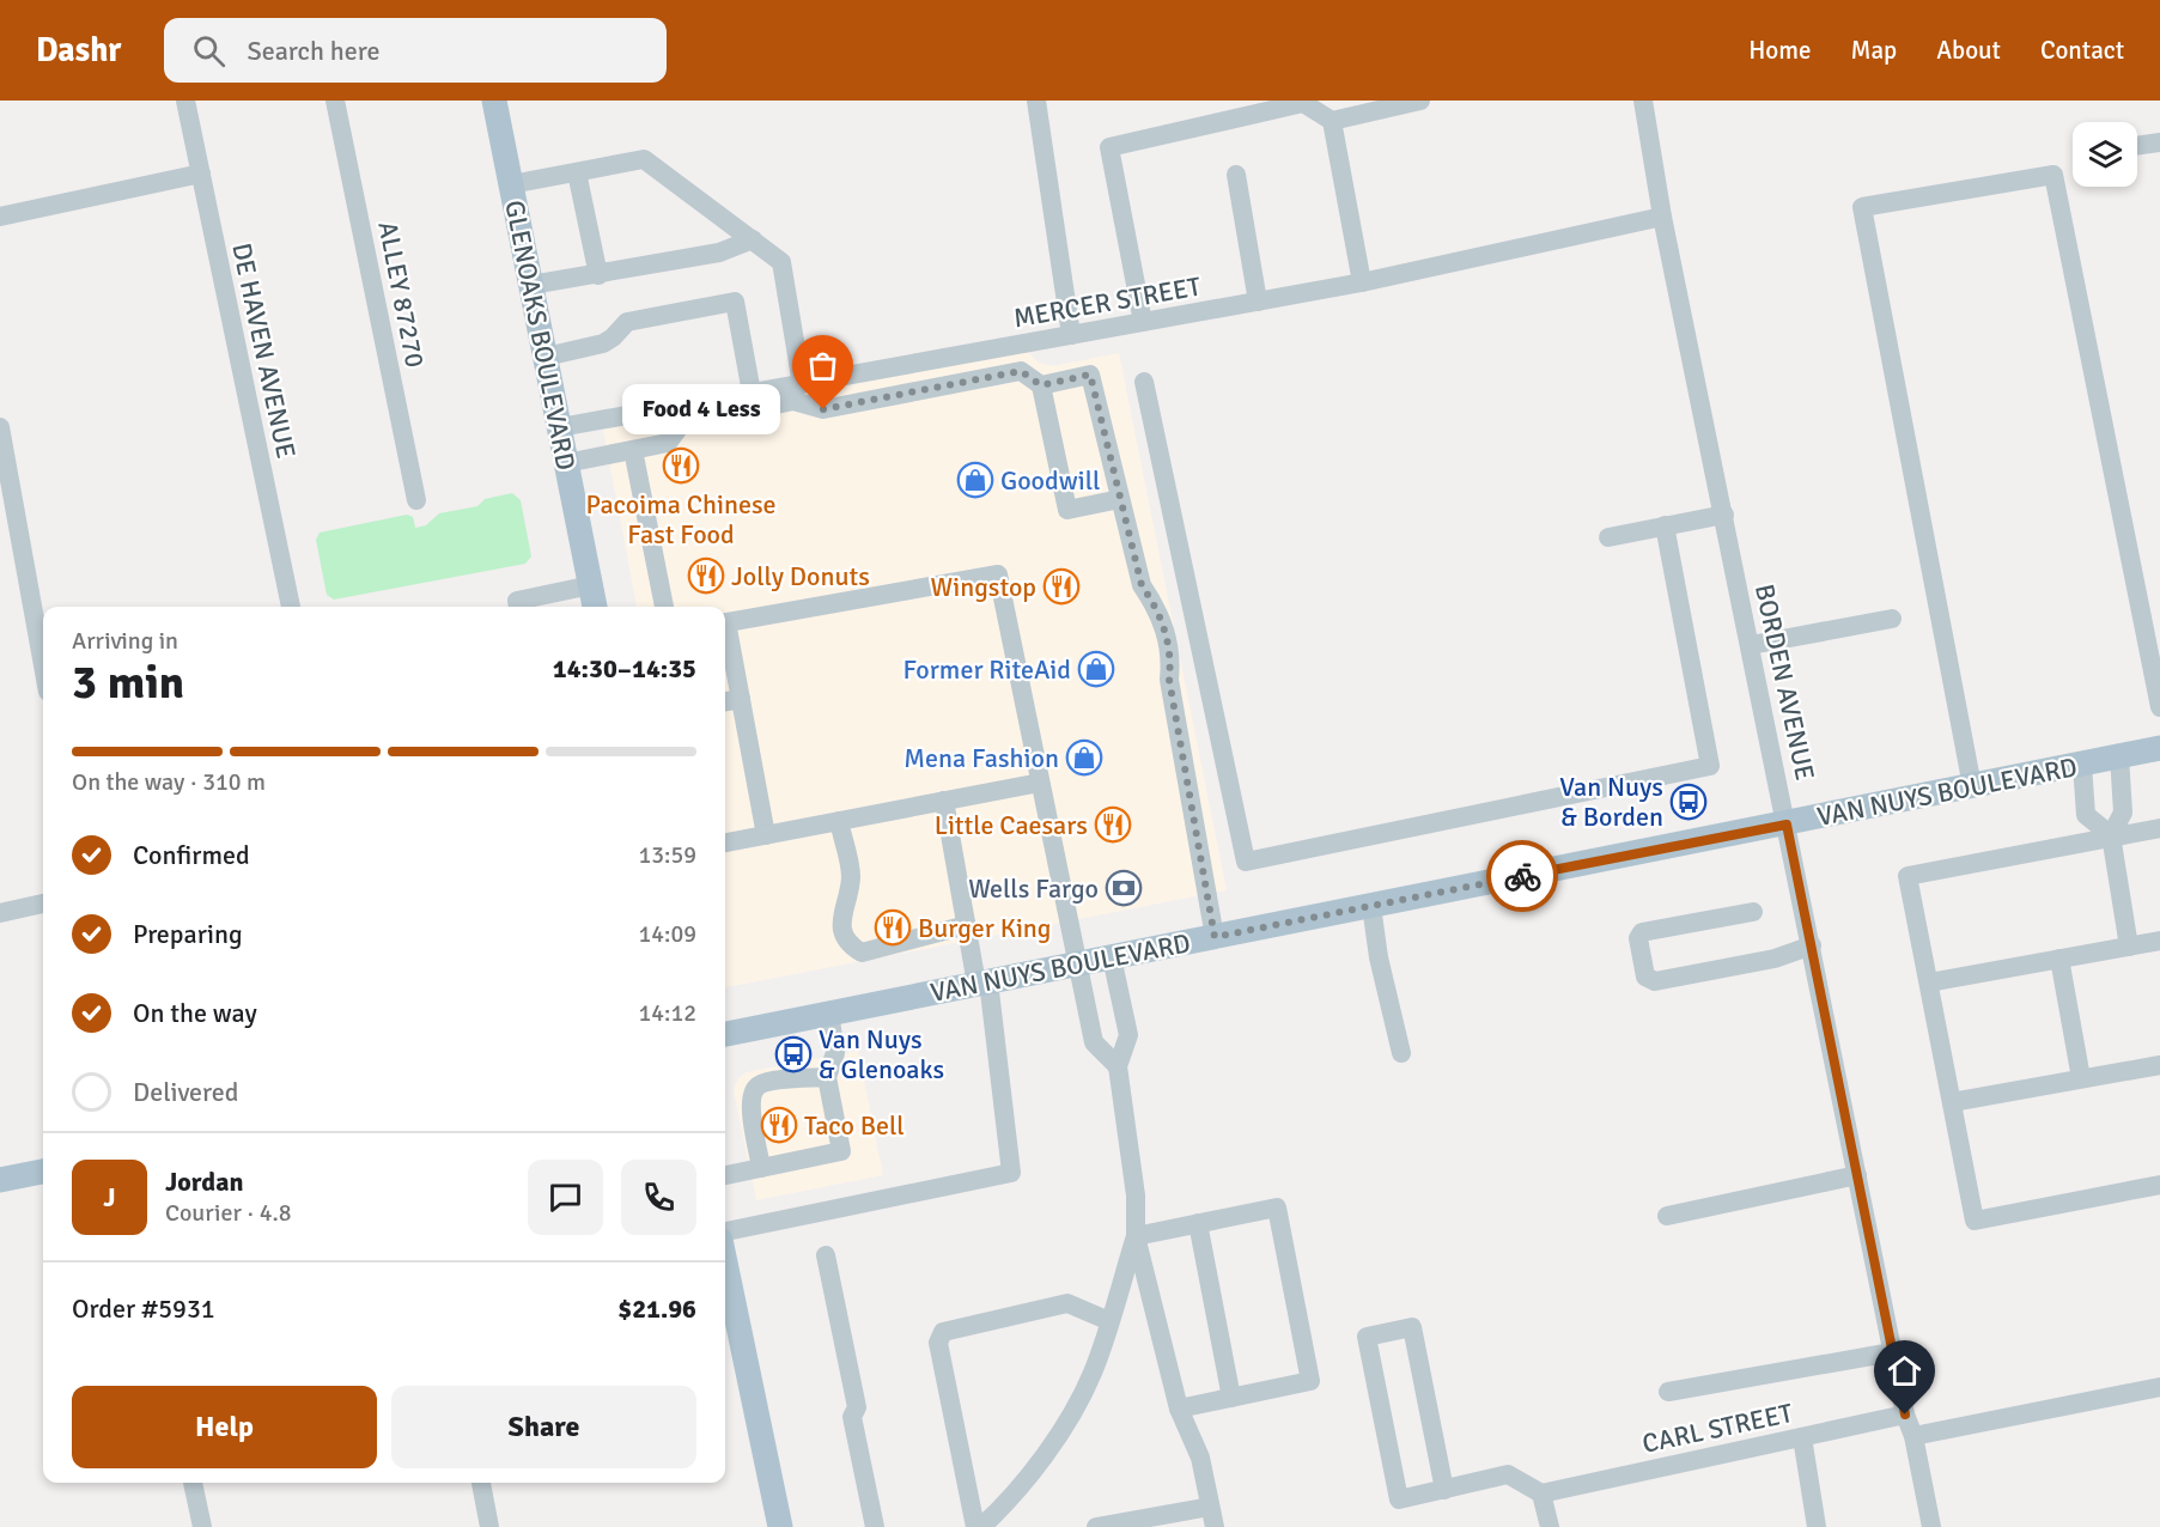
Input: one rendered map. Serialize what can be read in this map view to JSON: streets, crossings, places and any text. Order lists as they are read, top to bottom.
{
  "streets": {
    "main road": ["GLENOAKS BOULEVARD", "VAN NUYS BOULEVARD"],
    "street": [
      "ALLEY 87270",
      "MERCER STREET",
      "DE HAVEN AVENUE",
      "BORDEN AVENUE",
      "CARL STREET"
    ]
  },
  "crossings": [
    ["MERCER STREET", "GLENOAKS BOULEVARD"],
    ["MERCER STREET", "BORDEN AVENUE"],
    ["BORDEN AVENUE", "VAN NUYS BOULEVARD"],
    ["BORDEN AVENUE", "CARL STREET"]
  ],
  "places": {
    "other": ["Food 4 Less"],
    "restaurant": [
      "Pacoima Chinese Fast Food",
      "Jolly Donuts",
      "Wingstop",
      "Little Caesars",
      "Burger King",
      "Taco Bell"
    ],
    "shop": ["Goodwill", "Former RiteAid", "Mena Fashion"],
    "bus stop": ["Van Nuys & Borden", "Van Nuys & Glenoaks"],
    "bank": ["Wells Fargo"]
  },
  "page": {
    "header": "Dashr",
    "search": "Search here",
    "nav": [
      "Home",
      "Map",
      "About",
      "Contact"
    ],
    "bubble": "Food 4 Less",
    "heading": ["3 min", "Arriving in", "14:30–14:35"],
    "panel": [
      "Jordan",
      "Courier · 4.8",
      "Order #5931",
      "$21.96"
    ],
    "bar": "On the way · 310 m",
    "list": [
      ["Confirmed", "13:59"],
      ["Preparing", "14:09"],
      ["On the way", "14:12"],
      "Delivered"
    ],
    "round": "J",
    "buttons": ["Help", "Share"]
  }
}
